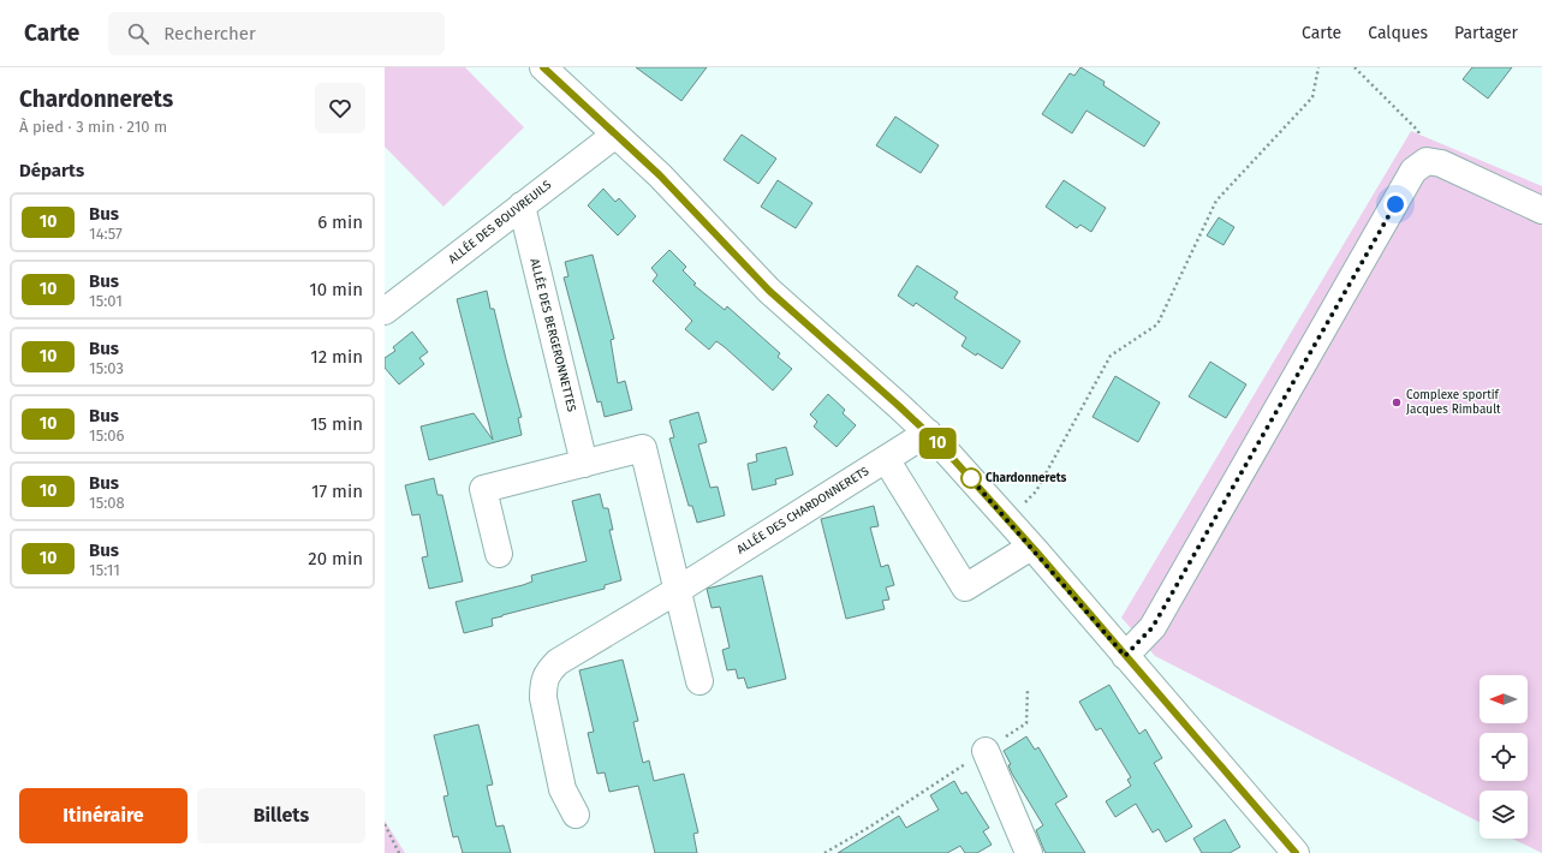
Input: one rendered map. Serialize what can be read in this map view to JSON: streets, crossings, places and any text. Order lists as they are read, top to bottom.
{
  "streets": {
    "street": ["ALLÉE DES BOUVREUILS", "ALLÉE DES BERGERONNETTES", "ALLÉE DES CHARDONNERETS"]
  },
  "crossings": [
    ["ALLÉE DES BOUVREUILS", "ALLÉE DES BERGERONNETTES"]
  ],
  "places": ["Complexe sportif Jacques Rimbault", "Chardonnerets"],
  "lines": ["bus line 10"],
  "north": "left",
  "page": {
    "header": "Carte",
    "search": "Rechercher",
    "nav": ["Carte", "Calques", "Partager"],
    "heading": [
      ["Chardonnerets", "À pied · 3 min · 210 m"],
      "Départs"
    ],
    "on_map": "10",
    "list": [
      {
        "mark": "10",
        "name": "Bus",
        "note": "14:57",
        "value": "6 min"
      },
      {
        "mark": "10",
        "name": "Bus",
        "note": "15:01",
        "value": "10 min"
      },
      {
        "mark": "10",
        "name": "Bus",
        "note": "15:03",
        "value": "12 min"
      },
      {
        "mark": "10",
        "name": "Bus",
        "note": "15:06",
        "value": "15 min"
      },
      {
        "mark": "10",
        "name": "Bus",
        "note": "15:08",
        "value": "17 min"
      },
      {
        "mark": "10",
        "name": "Bus",
        "note": "15:11",
        "value": "20 min"
      }
    ],
    "buttons": ["Itinéraire", "Billets"]
  }
}
